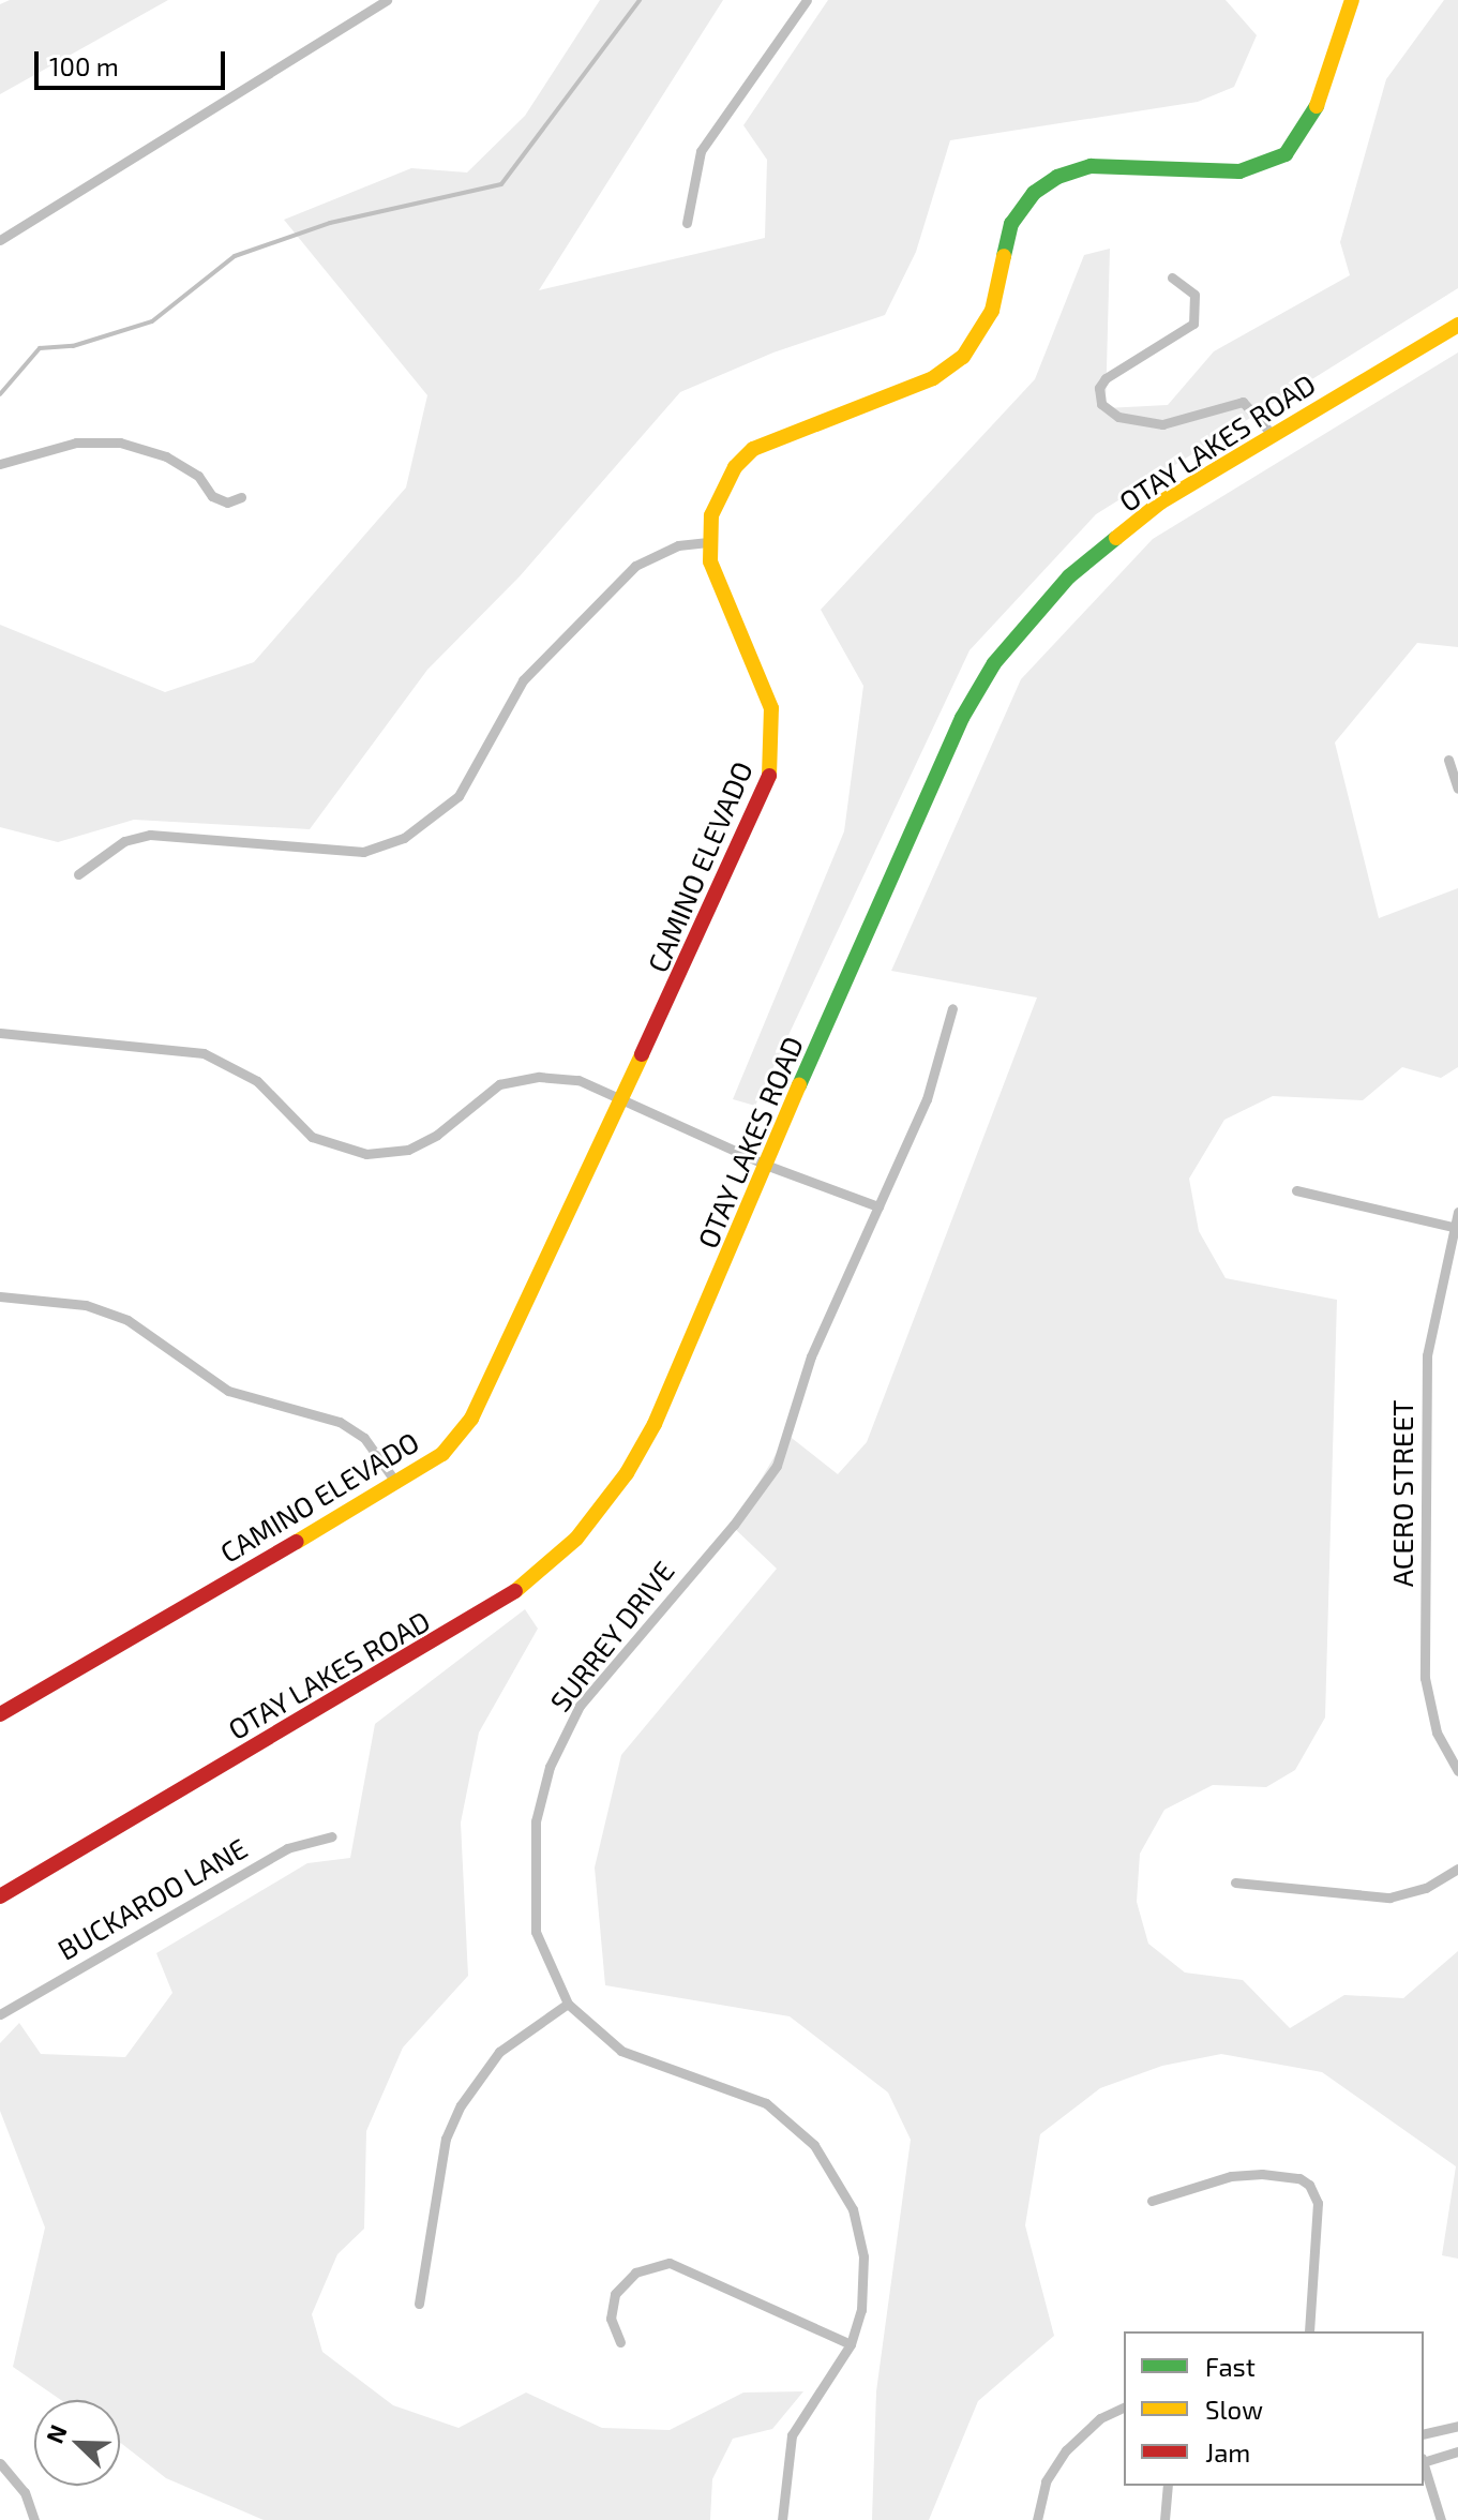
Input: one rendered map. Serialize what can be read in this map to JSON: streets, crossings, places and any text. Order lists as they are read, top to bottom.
{
  "streets": {
    "street": [
      "OTAY LAKES ROAD",
      "CAMINO ELEVADO",
      "ACERO STREET",
      "SURREY DRIVE",
      "BUCKAROO LANE"
    ]
  },
  "legend": ["Fast", "Slow", "Jam"],
  "scale_bar": "100 m",
  "north": "top left"
}
